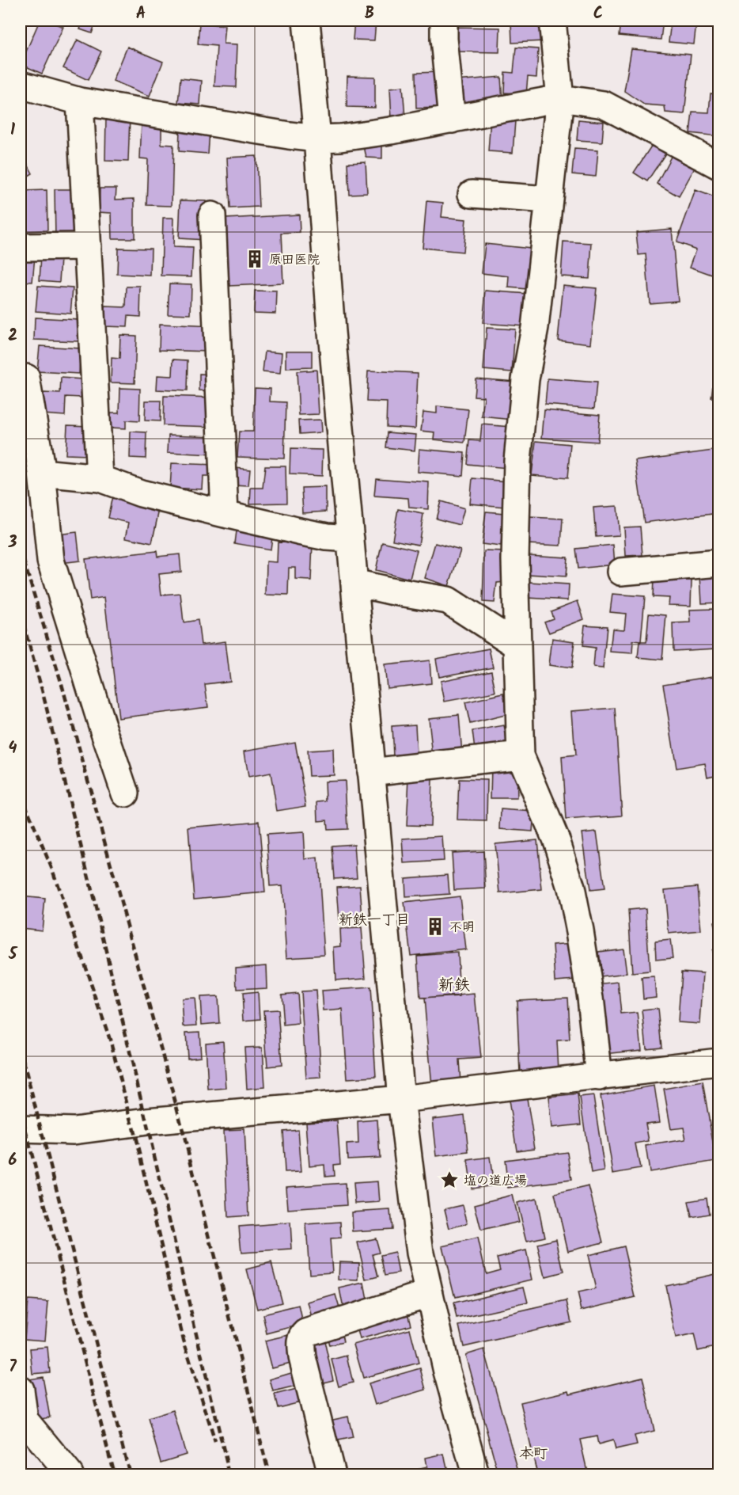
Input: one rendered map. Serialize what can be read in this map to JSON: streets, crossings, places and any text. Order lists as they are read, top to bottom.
{
  "districts": ["新鉄一丁目", "新鉄", "本町"],
  "places": {
    "building": ["原田医院", "不明"],
    "place": ["塩の道広場"]
  },
  "grid": {
    "columns": ["A", "B", "C"],
    "rows": [
      "1",
      "2",
      "3",
      "4",
      "5",
      "6",
      "7"
    ]
  }
}
